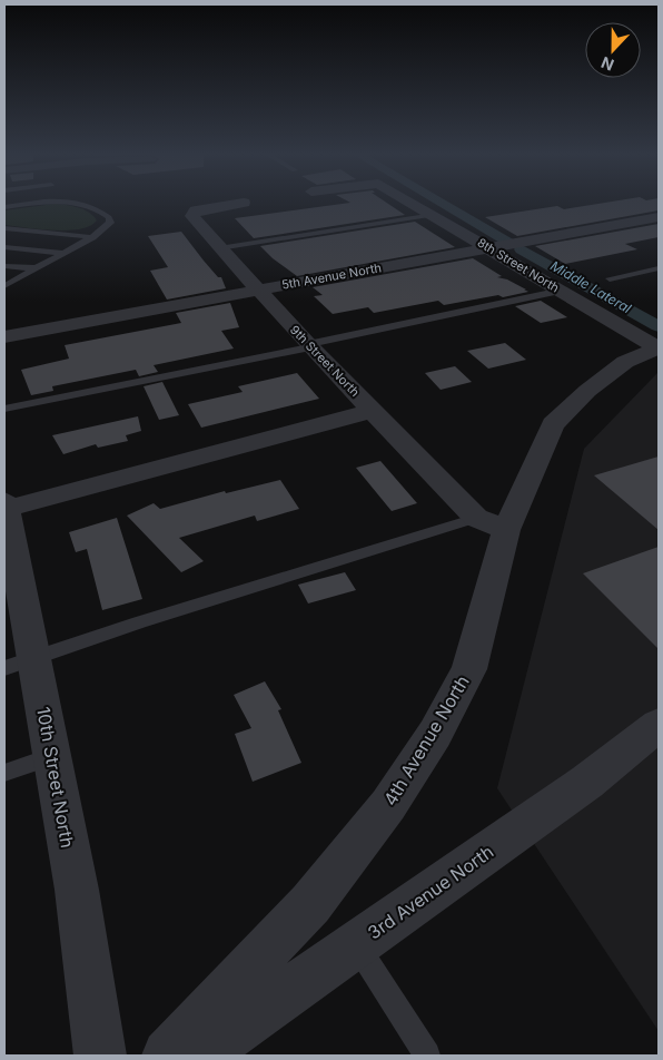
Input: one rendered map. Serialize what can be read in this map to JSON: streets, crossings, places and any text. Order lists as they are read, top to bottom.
{
  "streets": {
    "street": [
      "8th Street North",
      "5th Avenue North",
      "9th Street North",
      "4th Avenue North",
      "10th Street North",
      "3rd Avenue North"
    ]
  },
  "crossings": [
    ["8th Street North", "5th Avenue North"],
    ["8th Street North", "4th Avenue North"],
    ["5th Avenue North", "9th Street North"],
    ["9th Street North", "4th Avenue North"]
  ],
  "water": ["Middle Lateral"],
  "north": "bottom"
}
